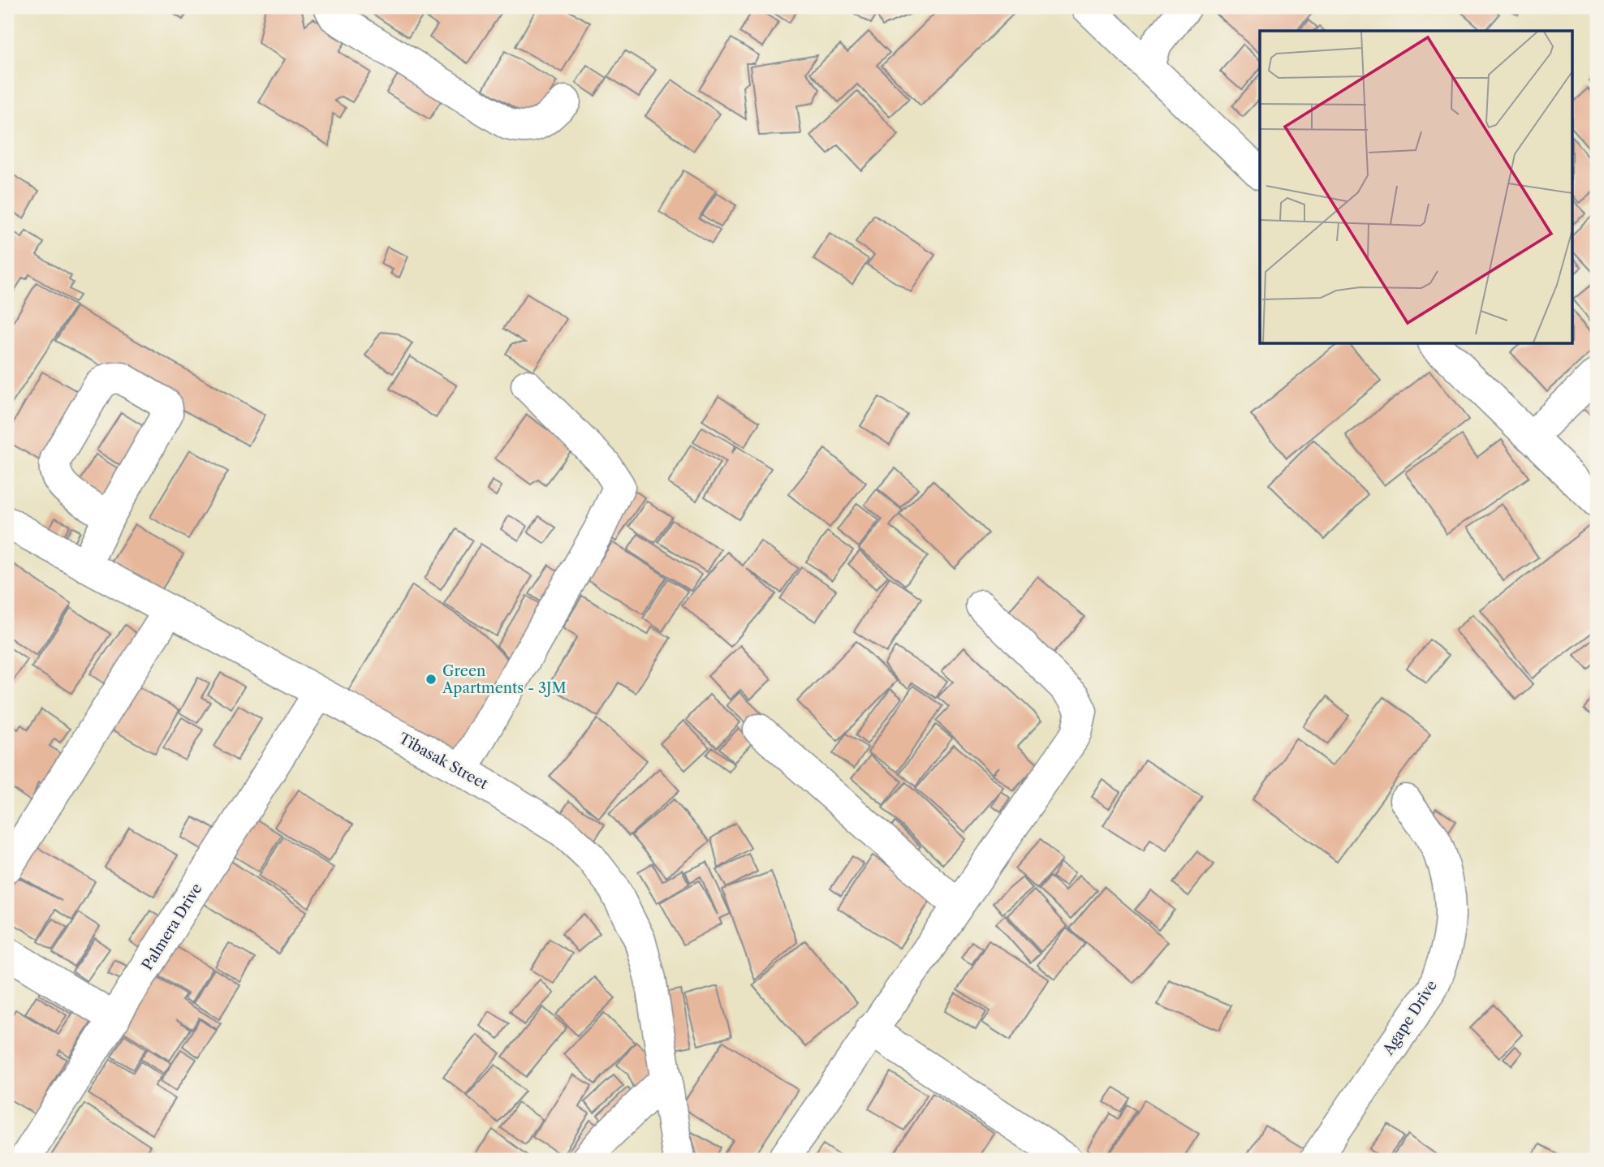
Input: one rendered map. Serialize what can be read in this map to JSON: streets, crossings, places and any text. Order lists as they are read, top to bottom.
{
  "streets": {
    "street": ["Tibasak Street", "Palmera Drive", "Agape Drive"]
  },
  "crossings": [
    ["Tibasak Street", "Palmera Drive"]
  ],
  "places": ["Green Apartments - 3JM"]
}
